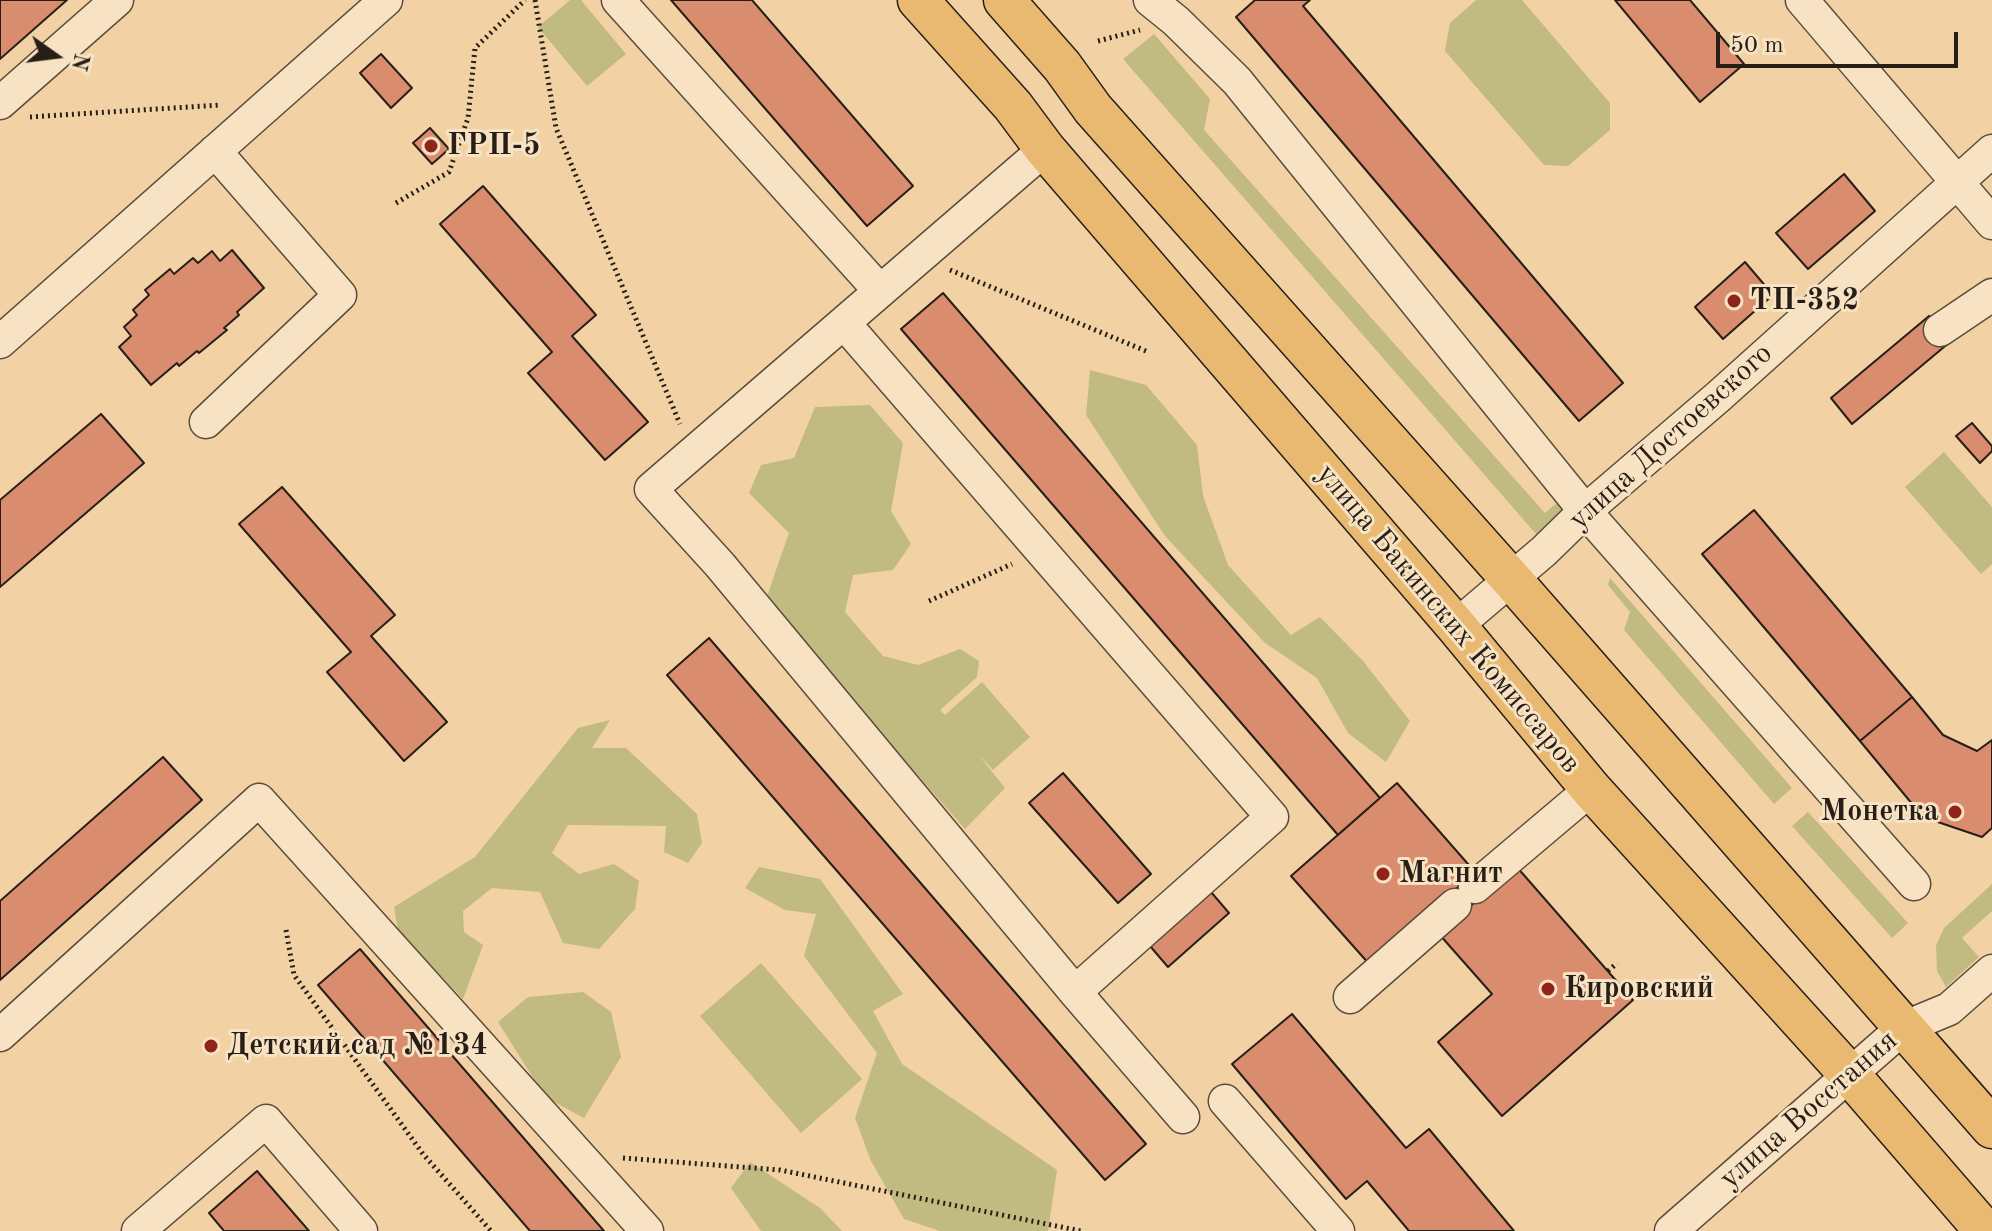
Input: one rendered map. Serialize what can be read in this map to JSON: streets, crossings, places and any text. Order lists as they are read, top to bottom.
{
  "streets": {
    "main road": ["улица Бакинских Комиссаров"],
    "street": ["улица Достоевского", "улица Восстания"]
  },
  "crossings": [
    ["улица Достоевского", "улица Бакинских Комиссаров"],
    ["улица Бакинских Комиссаров", "улица Восстания"]
  ],
  "places": [
    "ГРП-5",
    "ТП-352",
    "Монетка",
    "Магнит",
    "Кировский",
    "Детский сад №134"
  ],
  "scale_bar": "50 m",
  "north": "right"
}
